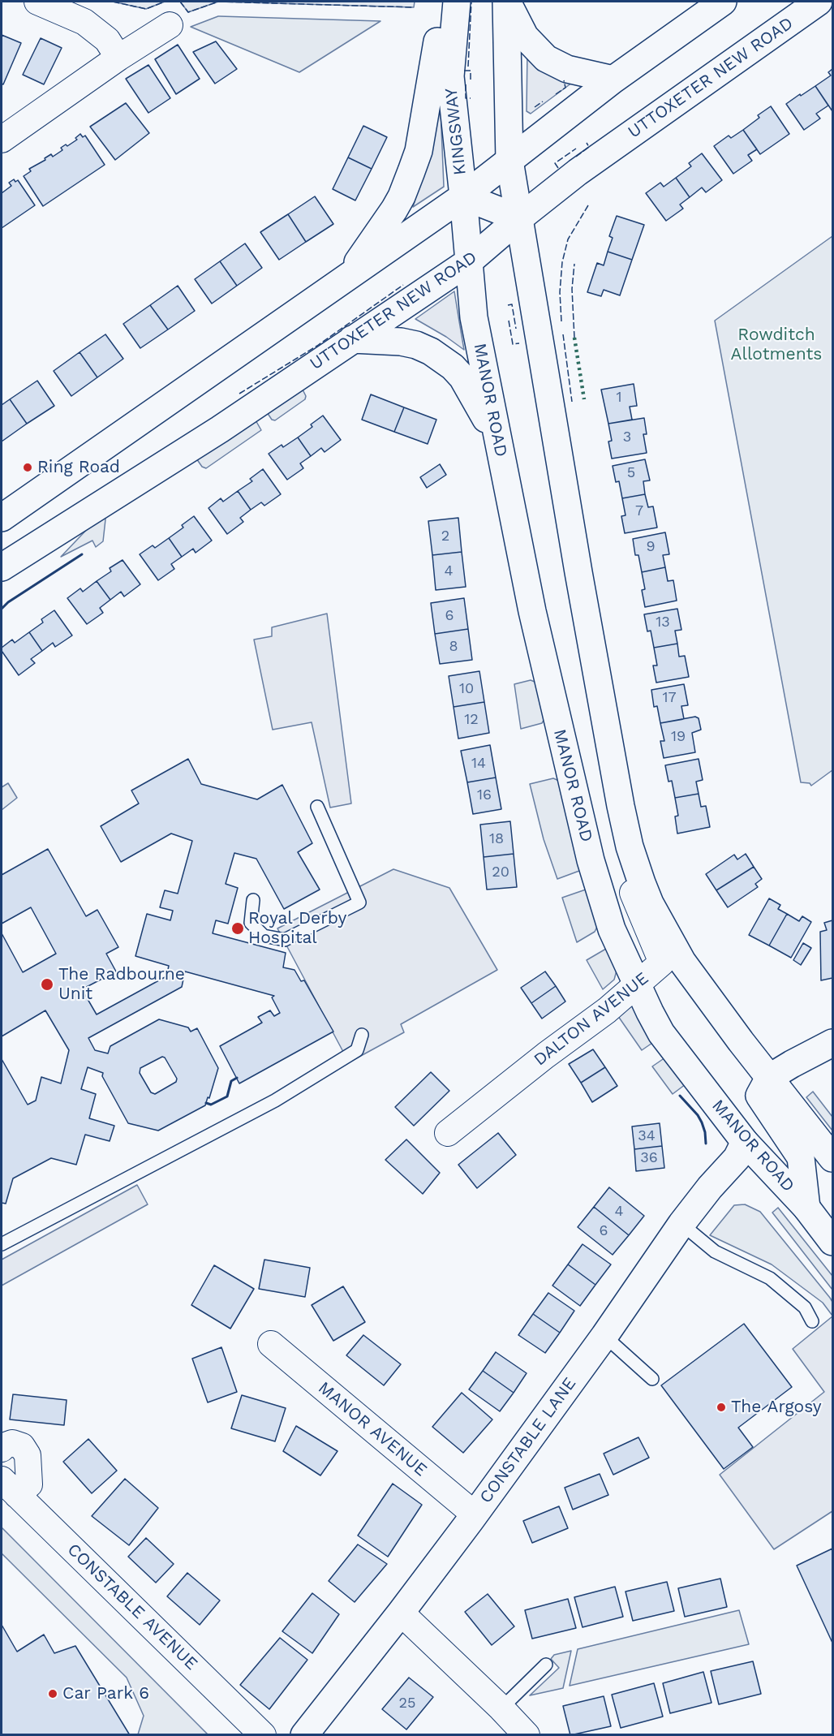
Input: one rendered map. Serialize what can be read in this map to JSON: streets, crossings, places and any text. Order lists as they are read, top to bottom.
{
  "streets": {
    "main road": [
      "UTTOXETER NEW ROAD",
      "KINGSWAY",
      "MANOR ROAD",
      "CONSTABLE LANE"
    ],
    "street": ["DALTON AVENUE", "MANOR AVENUE", "CONSTABLE AVENUE"]
  },
  "crossings": [
    ["UTTOXETER NEW ROAD", "KINGSWAY"],
    ["UTTOXETER NEW ROAD", "MANOR ROAD"],
    ["KINGSWAY", "MANOR ROAD"],
    ["MANOR ROAD", "DALTON AVENUE"],
    ["MANOR ROAD", "CONSTABLE LANE"],
    ["MANOR AVENUE", "CONSTABLE LANE"]
  ],
  "parks": ["Rowditch Allotments"],
  "places": [
    "Ring Road",
    "Royal Derby Hospital",
    "The Radbourne Unit",
    "The Argosy",
    "Car Park 6"
  ],
  "house_numbers": [
    "1",
    "3",
    "5",
    "7",
    "2",
    "9",
    "4",
    "6",
    "13",
    "8",
    "10",
    "17",
    "12",
    "19",
    "14",
    "16",
    "18",
    "20",
    "34",
    "36",
    "4",
    "6",
    "25"
  ]
}
